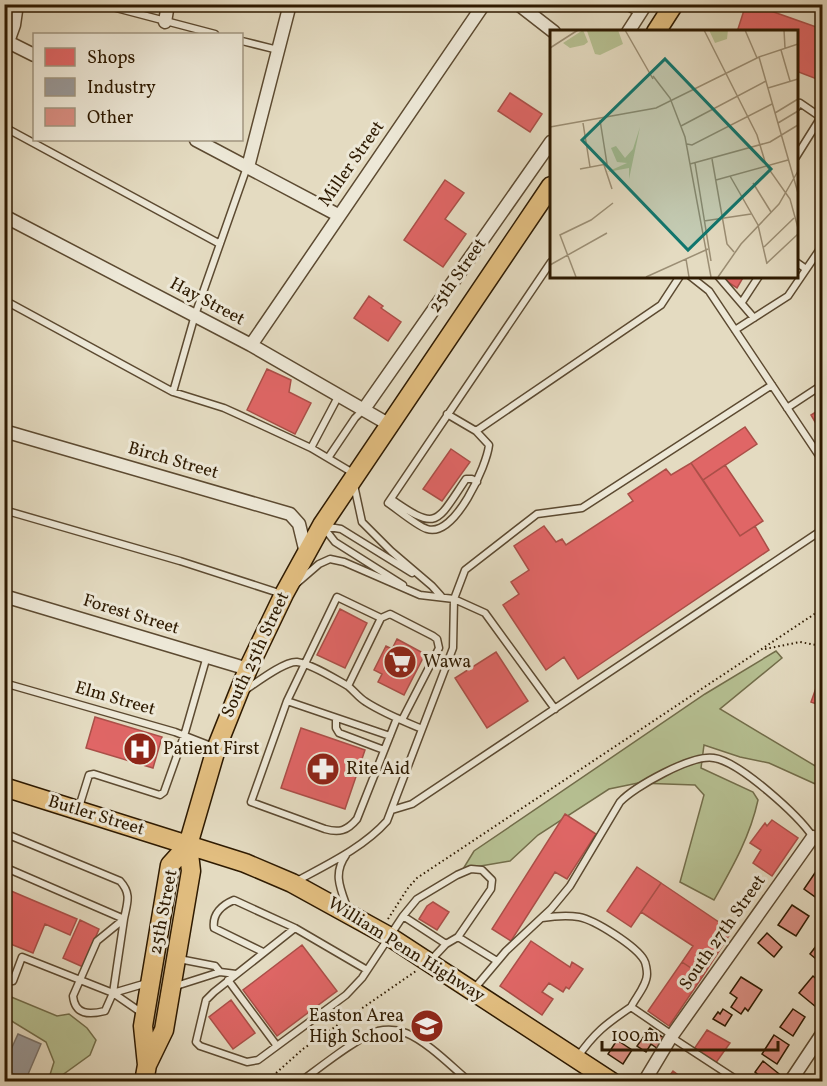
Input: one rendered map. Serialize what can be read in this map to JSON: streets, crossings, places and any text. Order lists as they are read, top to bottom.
{
  "streets": {
    "main road": [
      "25th Street",
      "South 25th Street",
      "Butler Street",
      "William Penn Highway"
    ],
    "street": [
      "Miller Street",
      "Hay Street",
      "Birch Street",
      "Forest Street",
      "South 27th Street"
    ],
    "lane": ["Elm Street"]
  },
  "crossings": [
    ["Miller Street", "Hay Street"],
    ["25th Street", "Hay Street"],
    ["25th Street", "South 25th Street"],
    ["25th Street", "Butler Street"],
    ["25th Street", "William Penn Highway"],
    ["Hay Street", "South 25th Street"],
    ["Birch Street", "South 25th Street"],
    ["Forest Street", "South 25th Street"],
    ["South 25th Street", "Elm Street"],
    ["South 25th Street", "Butler Street"],
    ["South 25th Street", "William Penn Highway"],
    ["Butler Street", "William Penn Highway"]
  ],
  "places": {
    "supermarket": ["Wawa"],
    "hospital": ["Patient First"],
    "pharmacy": ["Rite Aid"],
    "school or university": ["Easton Area High School"]
  },
  "legend": ["Shops", "Industry", "Other"],
  "scale_bar": "100 m"
}
